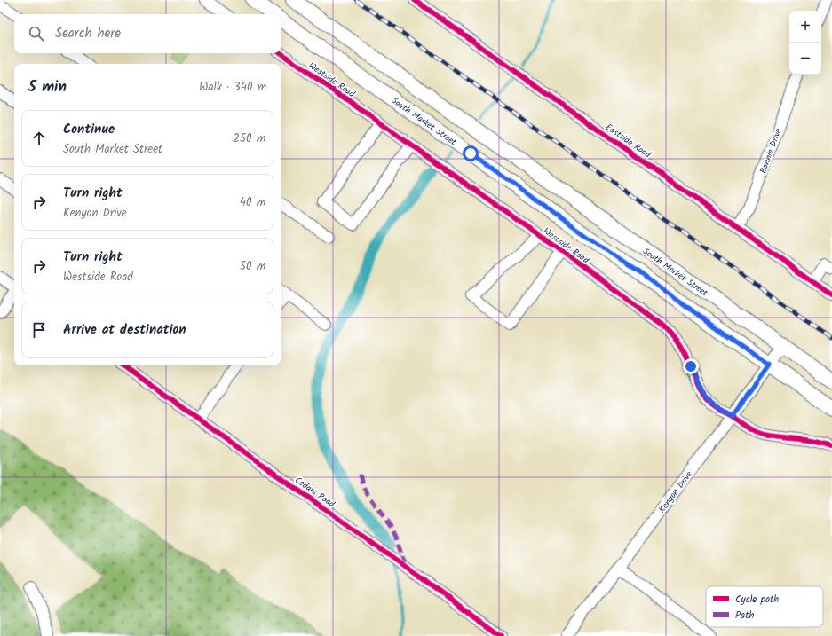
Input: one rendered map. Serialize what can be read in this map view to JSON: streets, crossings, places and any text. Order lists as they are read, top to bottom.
{
  "streets": {
    "main road": ["South Market Street"],
    "street": [
      "Westside Road",
      "Eastside Road",
      "Bonnie Drive",
      "Cedars Road",
      "Kenyon Drive"
    ]
  },
  "crossings": [
    ["Westside Road", "Kenyon Drive"],
    ["South Market Street", "Kenyon Drive"],
    ["Eastside Road", "Bonnie Drive"]
  ],
  "legend": ["Cycle path", "Path"],
  "page": {
    "map_buttons": ["+", "−"],
    "search": "Search here",
    "heading": ["5 min", "Walk · 340 m"],
    "list": [
      ["Continue", "South Market Street", "250 m"],
      ["Turn right", "Kenyon Drive", "40 m"],
      ["Turn right", "Westside Road", "50 m"],
      "Arrive at destination"
    ]
  }
}
